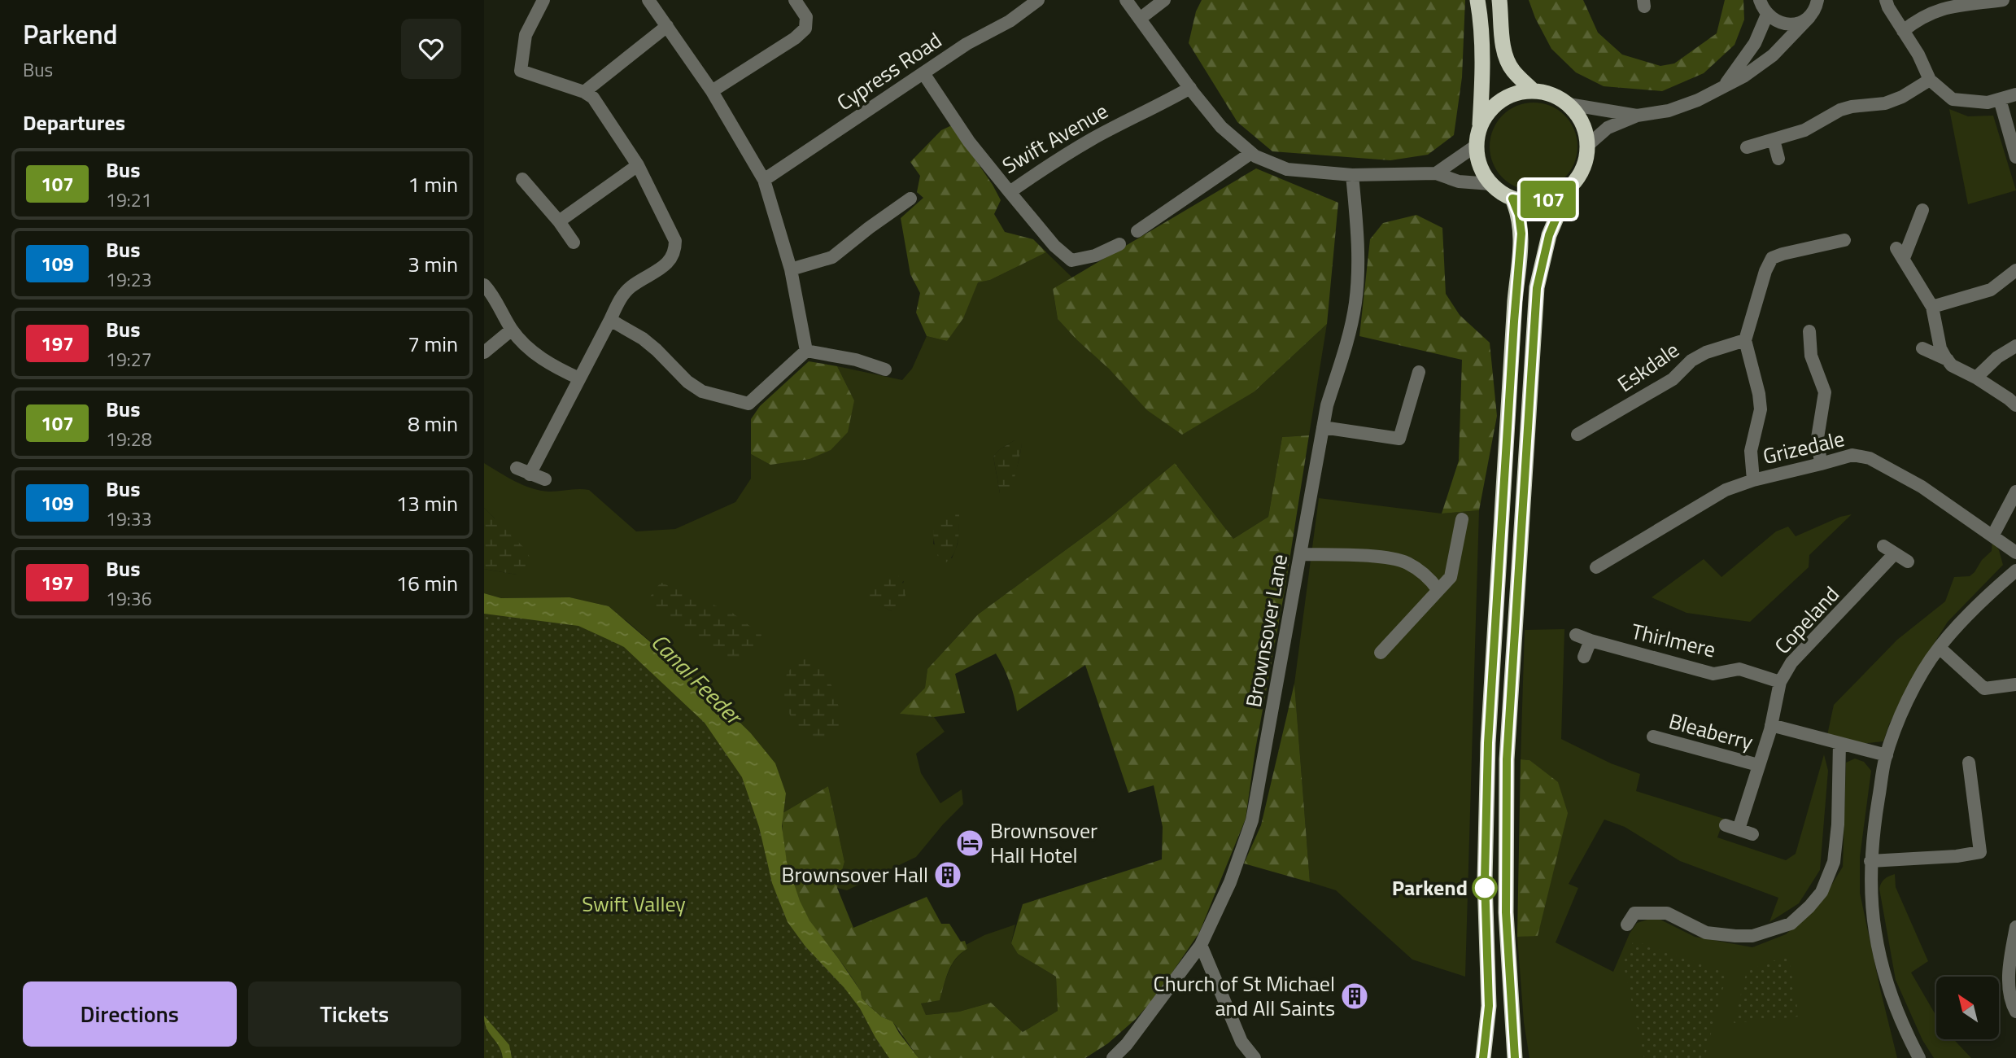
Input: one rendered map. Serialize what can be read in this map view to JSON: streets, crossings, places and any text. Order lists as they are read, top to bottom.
{
  "streets": {
    "street": [
      "Cypress Road",
      "Swift Avenue",
      "Eskdale",
      "Grizedale",
      "Copeland",
      "Brownsover Lane",
      "Thirlmere",
      "Bleaberry"
    ]
  },
  "crossings": [
    ["Cypress Road", "Swift Avenue"],
    ["Copeland", "Thirlmere"],
    ["Copeland", "Bleaberry"]
  ],
  "water": ["Canal Feeder"],
  "parks": ["Swift Valley"],
  "places": {
    "hotel": ["Brownsover Hall Hotel"],
    "building": ["Brownsover Hall", "Church of St Michael and All Saints"],
    "other": ["Parkend"]
  },
  "lines": ["bus line 107"],
  "north": "top left",
  "page": {
    "heading": [
      ["Parkend", "Bus"],
      "Departures"
    ],
    "on_map": "107",
    "list": [
      {
        "mark": "107",
        "name": "Bus",
        "note": "19:21",
        "value": "1 min"
      },
      {
        "mark": "109",
        "name": "Bus",
        "note": "19:23",
        "value": "3 min"
      },
      {
        "mark": "197",
        "name": "Bus",
        "note": "19:27",
        "value": "7 min"
      },
      {
        "mark": "107",
        "name": "Bus",
        "note": "19:28",
        "value": "8 min"
      },
      {
        "mark": "109",
        "name": "Bus",
        "note": "19:33",
        "value": "13 min"
      },
      {
        "mark": "197",
        "name": "Bus",
        "note": "19:36",
        "value": "16 min"
      }
    ],
    "buttons": ["Directions", "Tickets"]
  }
}
